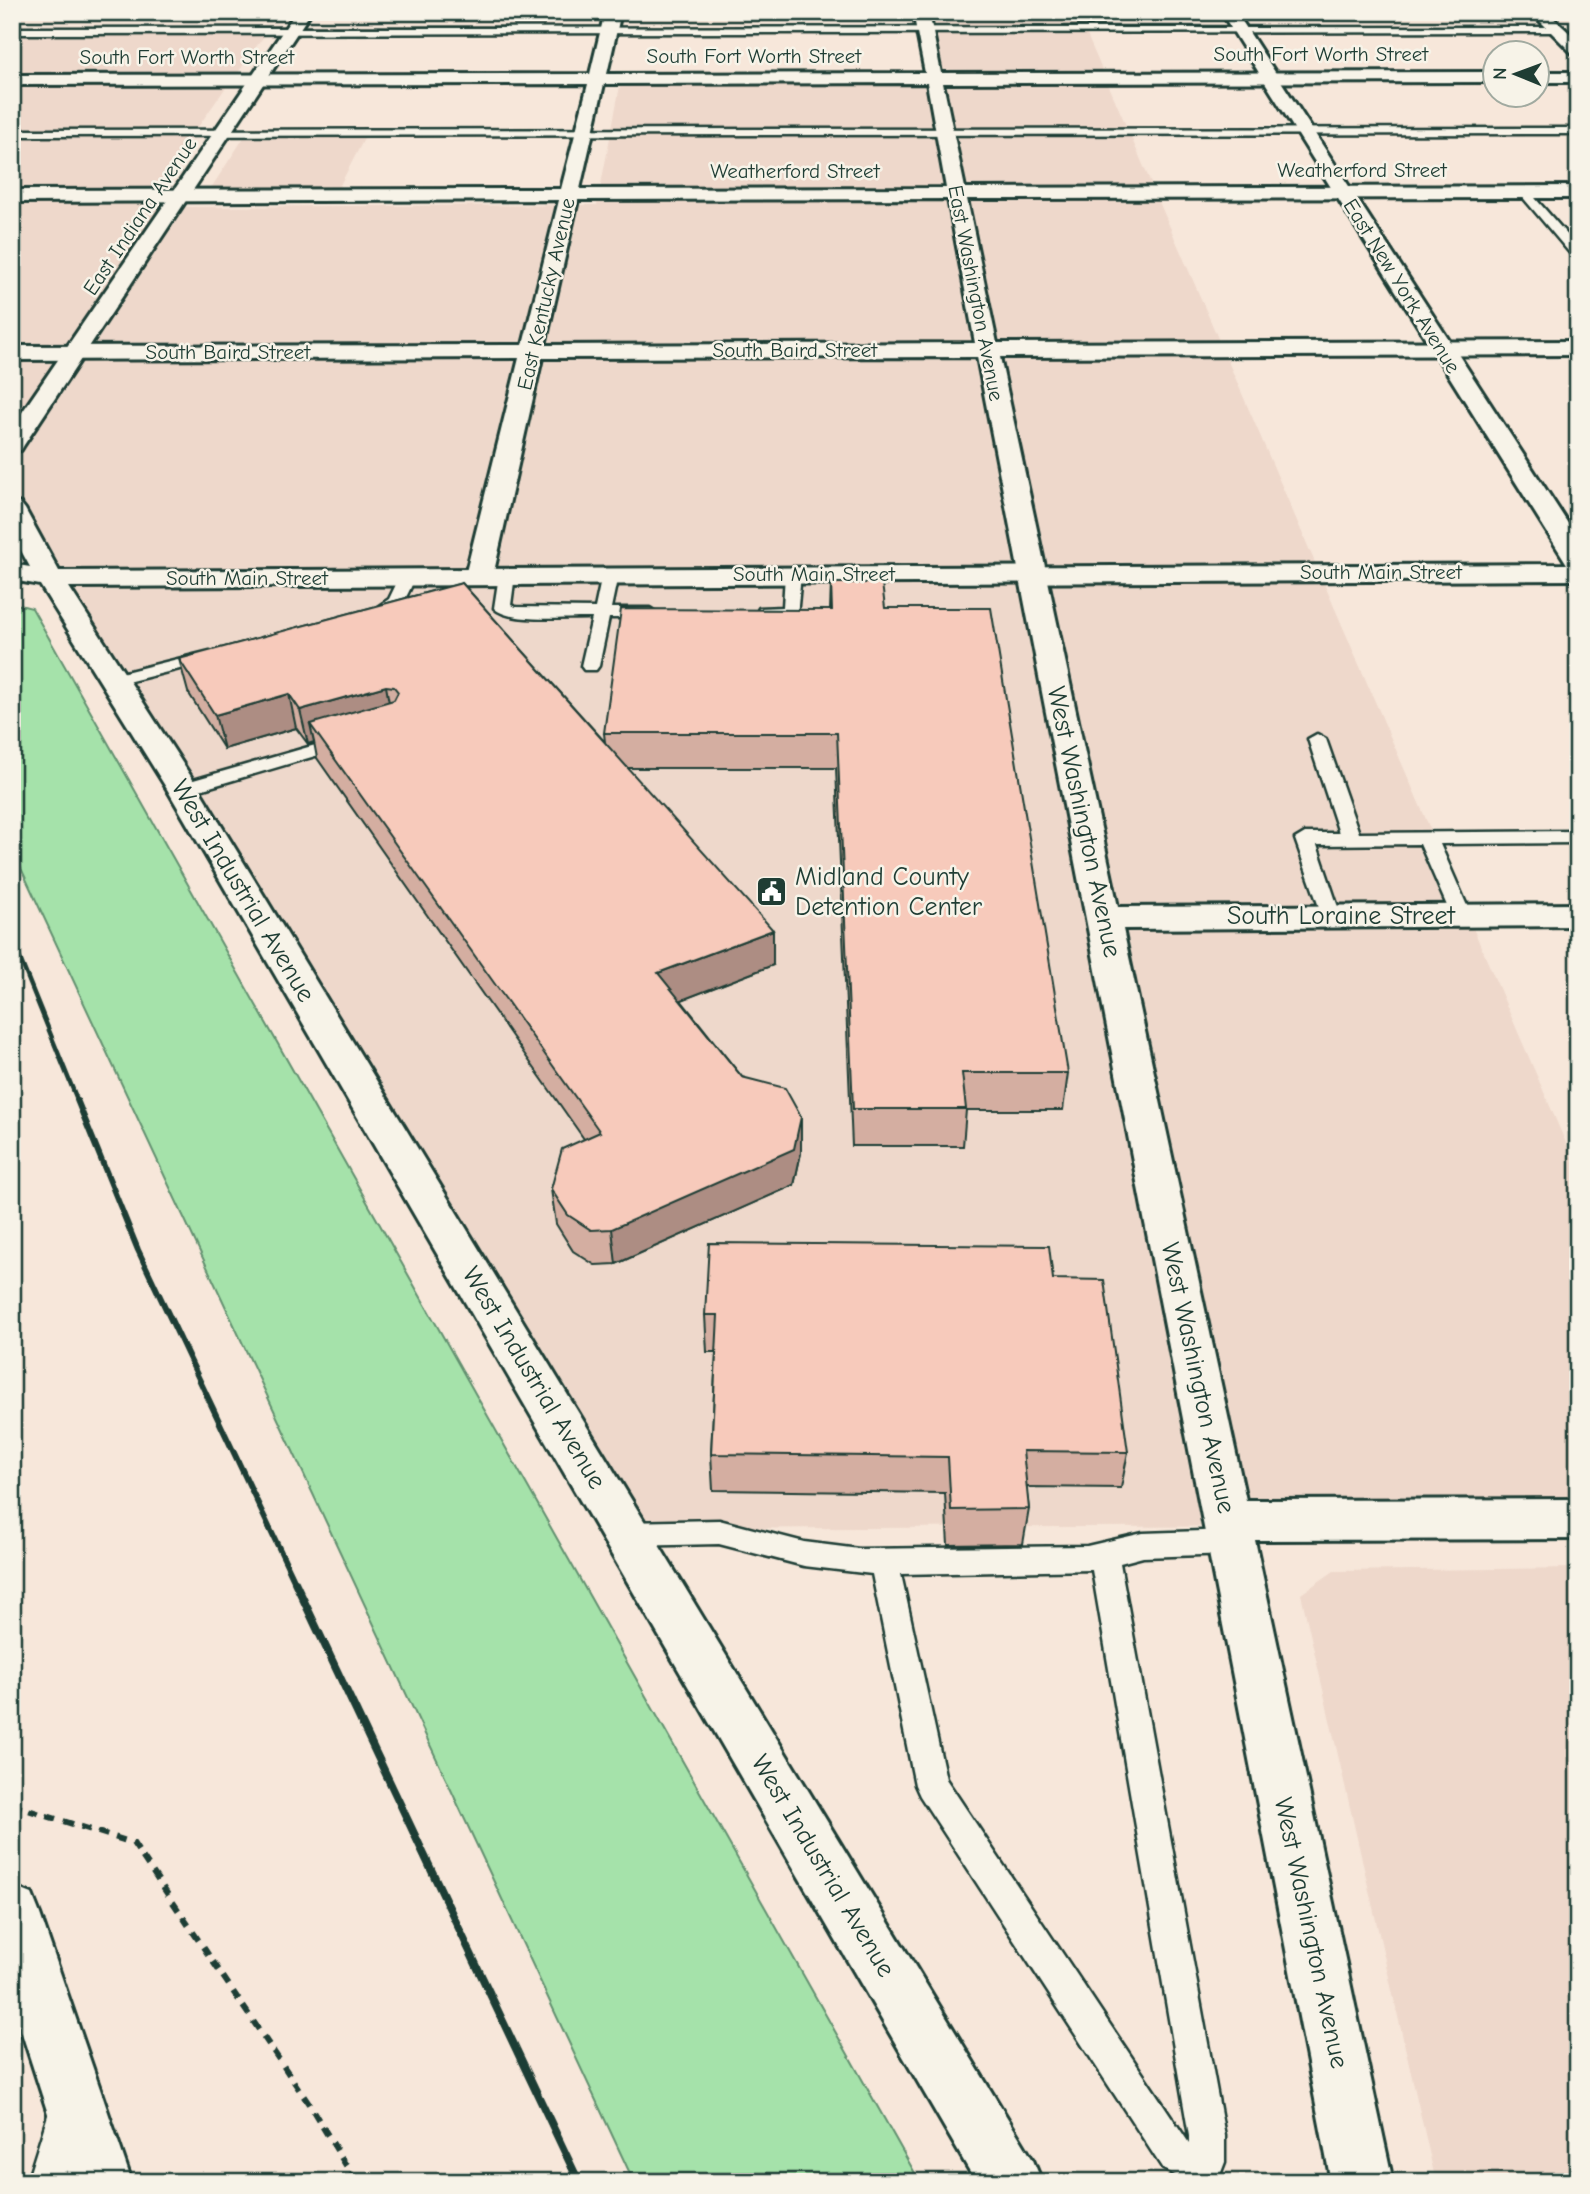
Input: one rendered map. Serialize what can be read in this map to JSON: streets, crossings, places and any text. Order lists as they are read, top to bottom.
{
  "streets": {
    "street": [
      "South Fort Worth Street",
      "Weatherford Street",
      "East Indiana Avenue",
      "East New York Avenue",
      "East Washington Avenue",
      "East Kentucky Avenue",
      "South Baird Street",
      "South Main Street",
      "West Washington Avenue",
      "West Industrial Avenue",
      "South Loraine Street"
    ]
  },
  "crossings": [
    ["South Fort Worth Street", "East Indiana Avenue"],
    ["South Fort Worth Street", "East New York Avenue"],
    ["South Fort Worth Street", "East Washington Avenue"],
    ["South Fort Worth Street", "East Kentucky Avenue"],
    ["Weatherford Street", "East Indiana Avenue"],
    ["Weatherford Street", "East New York Avenue"],
    ["Weatherford Street", "East Washington Avenue"],
    ["Weatherford Street", "East Kentucky Avenue"],
    ["East Indiana Avenue", "South Baird Street"],
    ["East New York Avenue", "South Baird Street"],
    ["East Washington Avenue", "South Baird Street"],
    ["East Washington Avenue", "South Main Street"],
    ["East Washington Avenue", "West Washington Avenue"],
    ["East Kentucky Avenue", "South Baird Street"],
    ["East Kentucky Avenue", "South Main Street"],
    ["South Main Street", "West Washington Avenue"],
    ["South Main Street", "West Industrial Avenue"],
    ["West Washington Avenue", "South Loraine Street"]
  ],
  "places": {
    "public building": ["Midland County Detention Center"]
  },
  "north": "left"
}
